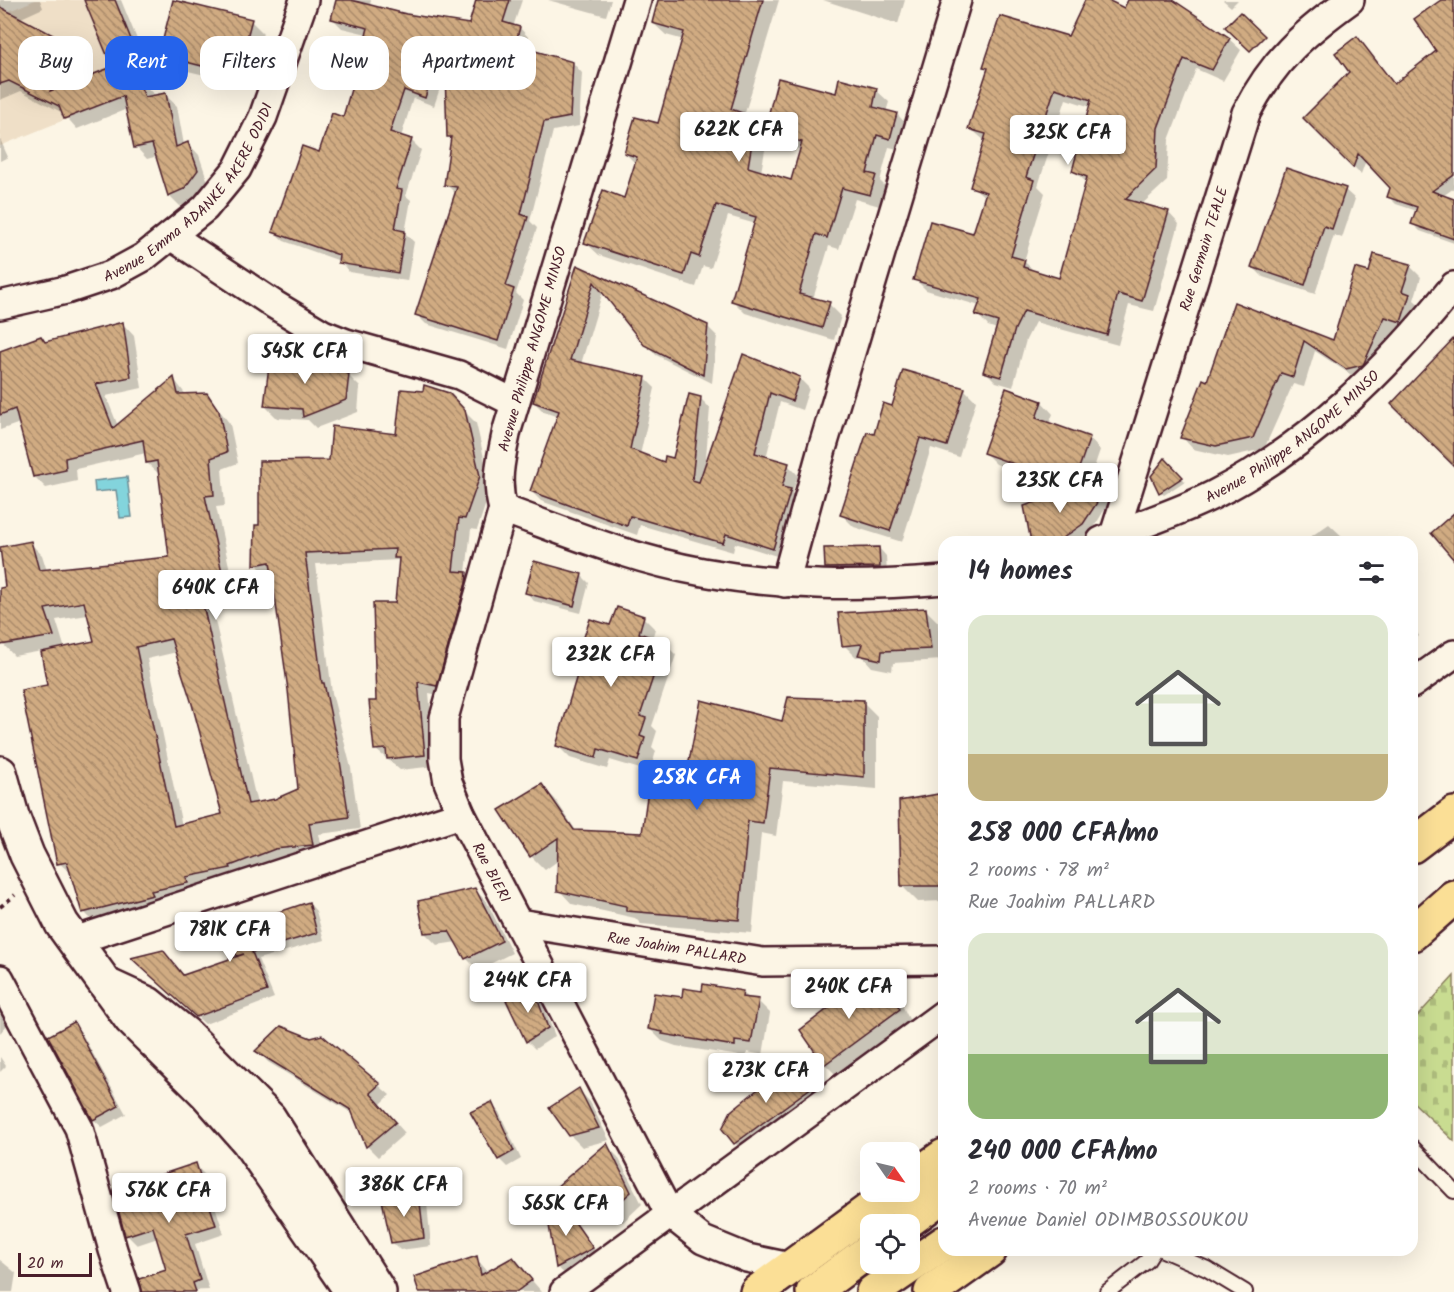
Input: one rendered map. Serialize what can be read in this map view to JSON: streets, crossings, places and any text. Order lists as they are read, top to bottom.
{
  "streets": {
    "street": [
      "Avenue Emma ADANKE AKERE ODIDI",
      "Rue Germain TEALE",
      "Avenue Philippe ANGOME MINSO",
      "Rue BIERI",
      "Rue Joahim PALLARD"
    ]
  },
  "crossings": [
    ["Avenue Philippe ANGOME MINSO", "Rue BIERI"],
    ["Rue BIERI", "Rue Joahim PALLARD"]
  ],
  "scale_bar": "20 m",
  "north": "bottom right",
  "page": {
    "chip": [
      "Buy",
      "Rent",
      "Filters",
      "New",
      "Apartment"
    ],
    "price": [
      "622K CFA",
      "325K CFA",
      "545K CFA",
      "235K CFA",
      "640K CFA",
      "232K CFA",
      "258K CFA",
      "781K CFA",
      "244K CFA",
      "240K CFA",
      "273K CFA",
      "386K CFA",
      "576K CFA",
      "565K CFA"
    ],
    "heading": "14 homes",
    "list": [
      {
        "name": "258 000 CFA/mo",
        "note": "2 rooms · 78 m² · Rue Joahim PALLARD"
      },
      {
        "name": "240 000 CFA/mo",
        "note": "2 rooms · 70 m² · Avenue Daniel ODIMBOSSOUKOU"
      }
    ],
    "scale": "20 m"
  }
}
